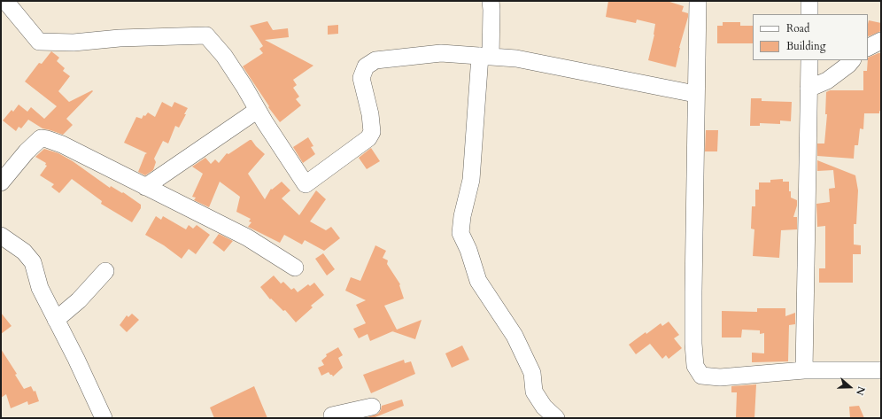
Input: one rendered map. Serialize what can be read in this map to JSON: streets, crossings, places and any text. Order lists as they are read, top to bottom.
{
  "legend": ["Road", "Building"],
  "north": "right"
}
